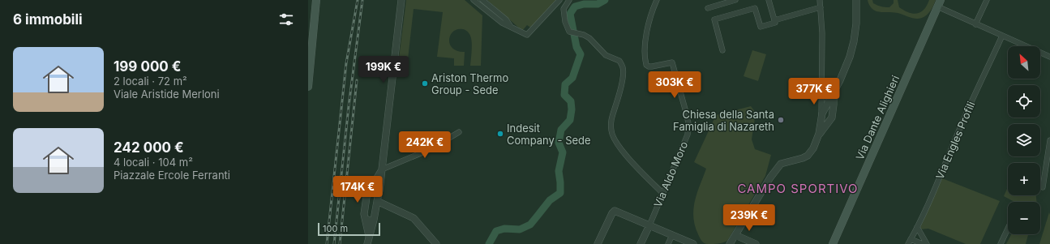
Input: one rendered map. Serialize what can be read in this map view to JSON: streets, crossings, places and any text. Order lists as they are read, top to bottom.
{
  "streets": {
    "main road": ["Via Dante Alighieri"],
    "street": ["Via Engles Profili", "Via Aldo Moro"]
  },
  "districts": ["CAMPO SPORTIVO"],
  "places": ["Ariston Thermo Group - Sede", "Chiesa della Santa Famiglia di Nazareth", "Indesit Company - Sede"],
  "scale_bar": "100 m",
  "north": "top left",
  "page": {
    "heading": "6 immobili",
    "list": [
      {
        "name": "199 000 €",
        "note": "2 locali · 72 m² · Viale Aristide Merloni"
      },
      {
        "name": "242 000 €",
        "note": "4 locali · 104 m² · Piazzale Ercole Ferranti"
      }
    ],
    "map_buttons": ["+", "−"],
    "price": [
      "199K €",
      "303K €",
      "377K €",
      "242K €",
      "174K €",
      "239K €"
    ],
    "scale": "100 m"
  }
}
